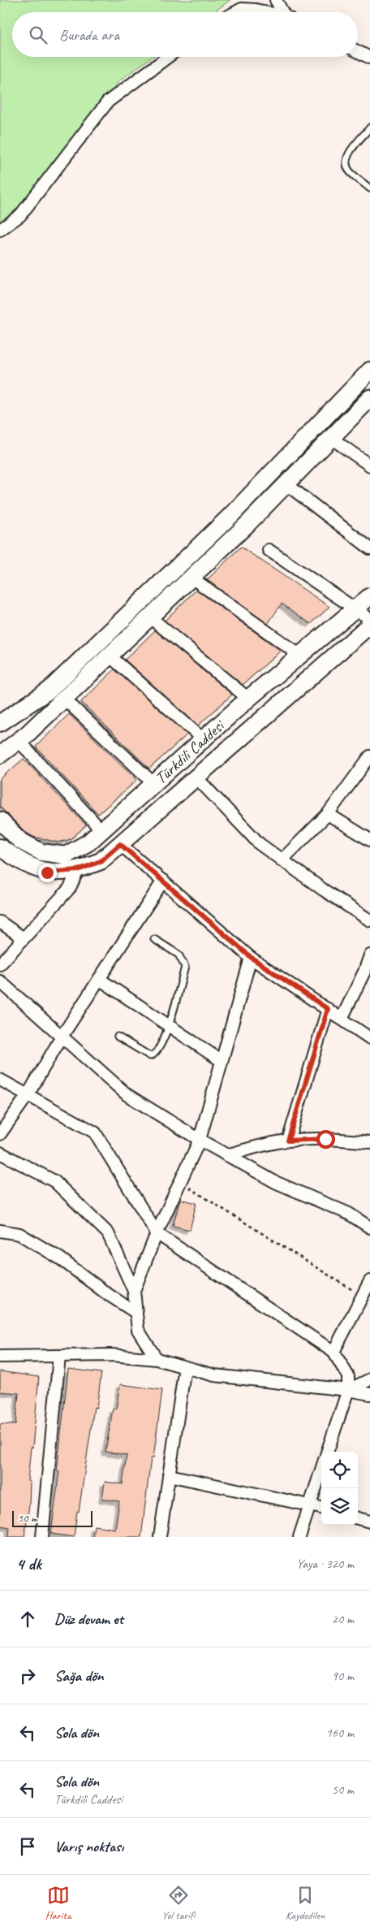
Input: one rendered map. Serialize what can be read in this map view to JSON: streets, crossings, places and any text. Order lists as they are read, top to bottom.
{
  "streets": {
    "main road": ["Türkdili Caddesi"]
  },
  "scale_bar": "50 m",
  "page": {
    "search": "Burada ara",
    "scale": "50 m",
    "heading": ["4 dk", "Yaya · 320 m"],
    "list": [
      ["Düz devam et", "20 m"],
      ["Sağa dön", "90 m"],
      ["Sola dön", "160 m"],
      ["Sola dön", "Türkdili Caddesi", "50 m"],
      "Varış noktası"
    ],
    "nav": ["Harita", "Yol tarifi", "Kaydedilen"]
  }
}
